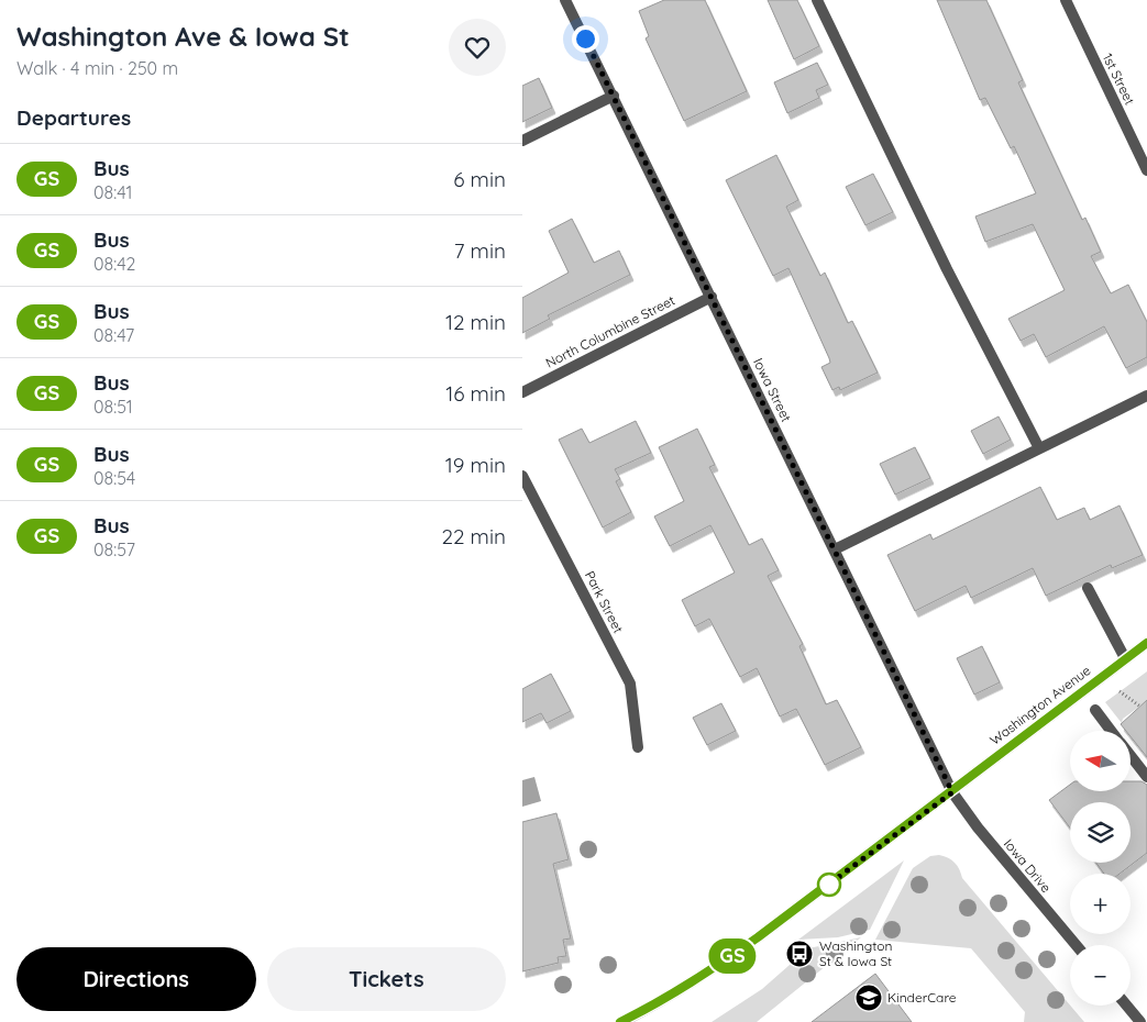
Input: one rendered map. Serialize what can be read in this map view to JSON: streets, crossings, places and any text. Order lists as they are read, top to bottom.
{
  "streets": {
    "street": [
      "1st Street",
      "North Columbine Street",
      "Iowa Street",
      "Park Street",
      "Washington Avenue",
      "Iowa Drive"
    ]
  },
  "crossings": [
    ["North Columbine Street", "Iowa Street"],
    ["Iowa Street", "Washington Avenue"],
    ["Iowa Street", "Iowa Drive"],
    ["Washington Avenue", "Iowa Drive"]
  ],
  "places": {
    "bus stop": ["Washington St & Iowa St"],
    "school or university": ["KinderCare"]
  },
  "lines": ["bus line GS"],
  "north": "left",
  "page": {
    "heading": [
      ["Washington Ave & Iowa St", "Walk · 4 min · 250 m"],
      "Departures"
    ],
    "on_map": "GS",
    "list": [
      {
        "mark": "GS",
        "name": "Bus",
        "note": "08:41",
        "value": "6 min"
      },
      {
        "mark": "GS",
        "name": "Bus",
        "note": "08:42",
        "value": "7 min"
      },
      {
        "mark": "GS",
        "name": "Bus",
        "note": "08:47",
        "value": "12 min"
      },
      {
        "mark": "GS",
        "name": "Bus",
        "note": "08:51",
        "value": "16 min"
      },
      {
        "mark": "GS",
        "name": "Bus",
        "note": "08:54",
        "value": "19 min"
      },
      {
        "mark": "GS",
        "name": "Bus",
        "note": "08:57",
        "value": "22 min"
      }
    ],
    "map_buttons": ["+", "−"],
    "buttons": ["Directions", "Tickets"]
  }
}
